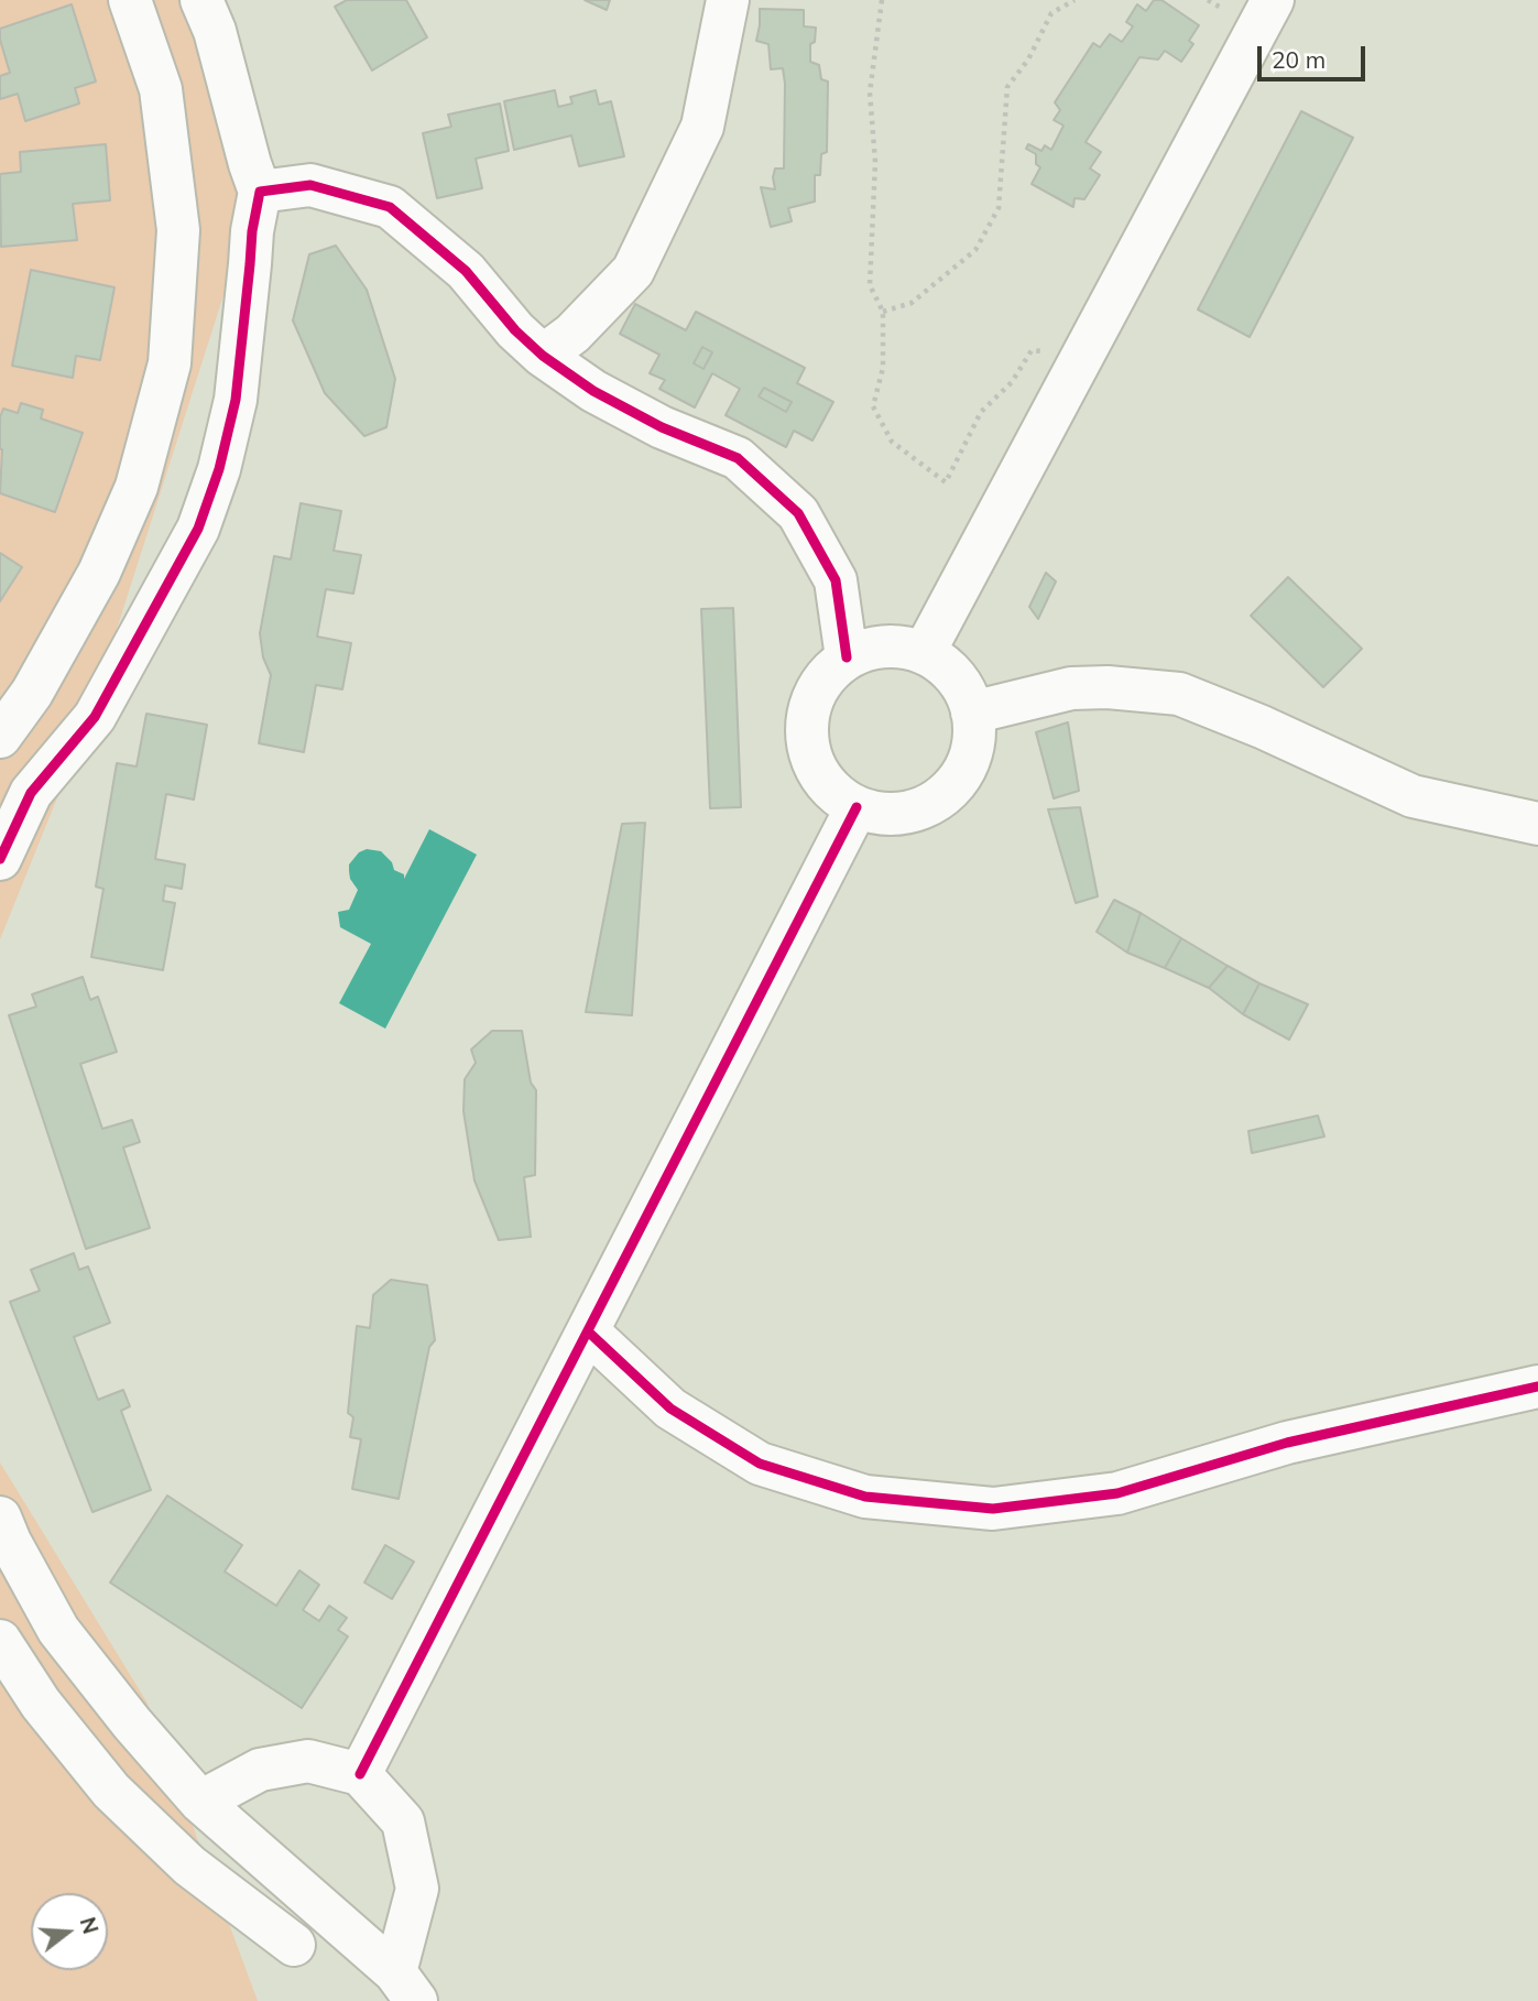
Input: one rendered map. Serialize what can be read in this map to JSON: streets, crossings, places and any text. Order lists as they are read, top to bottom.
{
  "scale_bar": "20 m",
  "north": "right"
}
